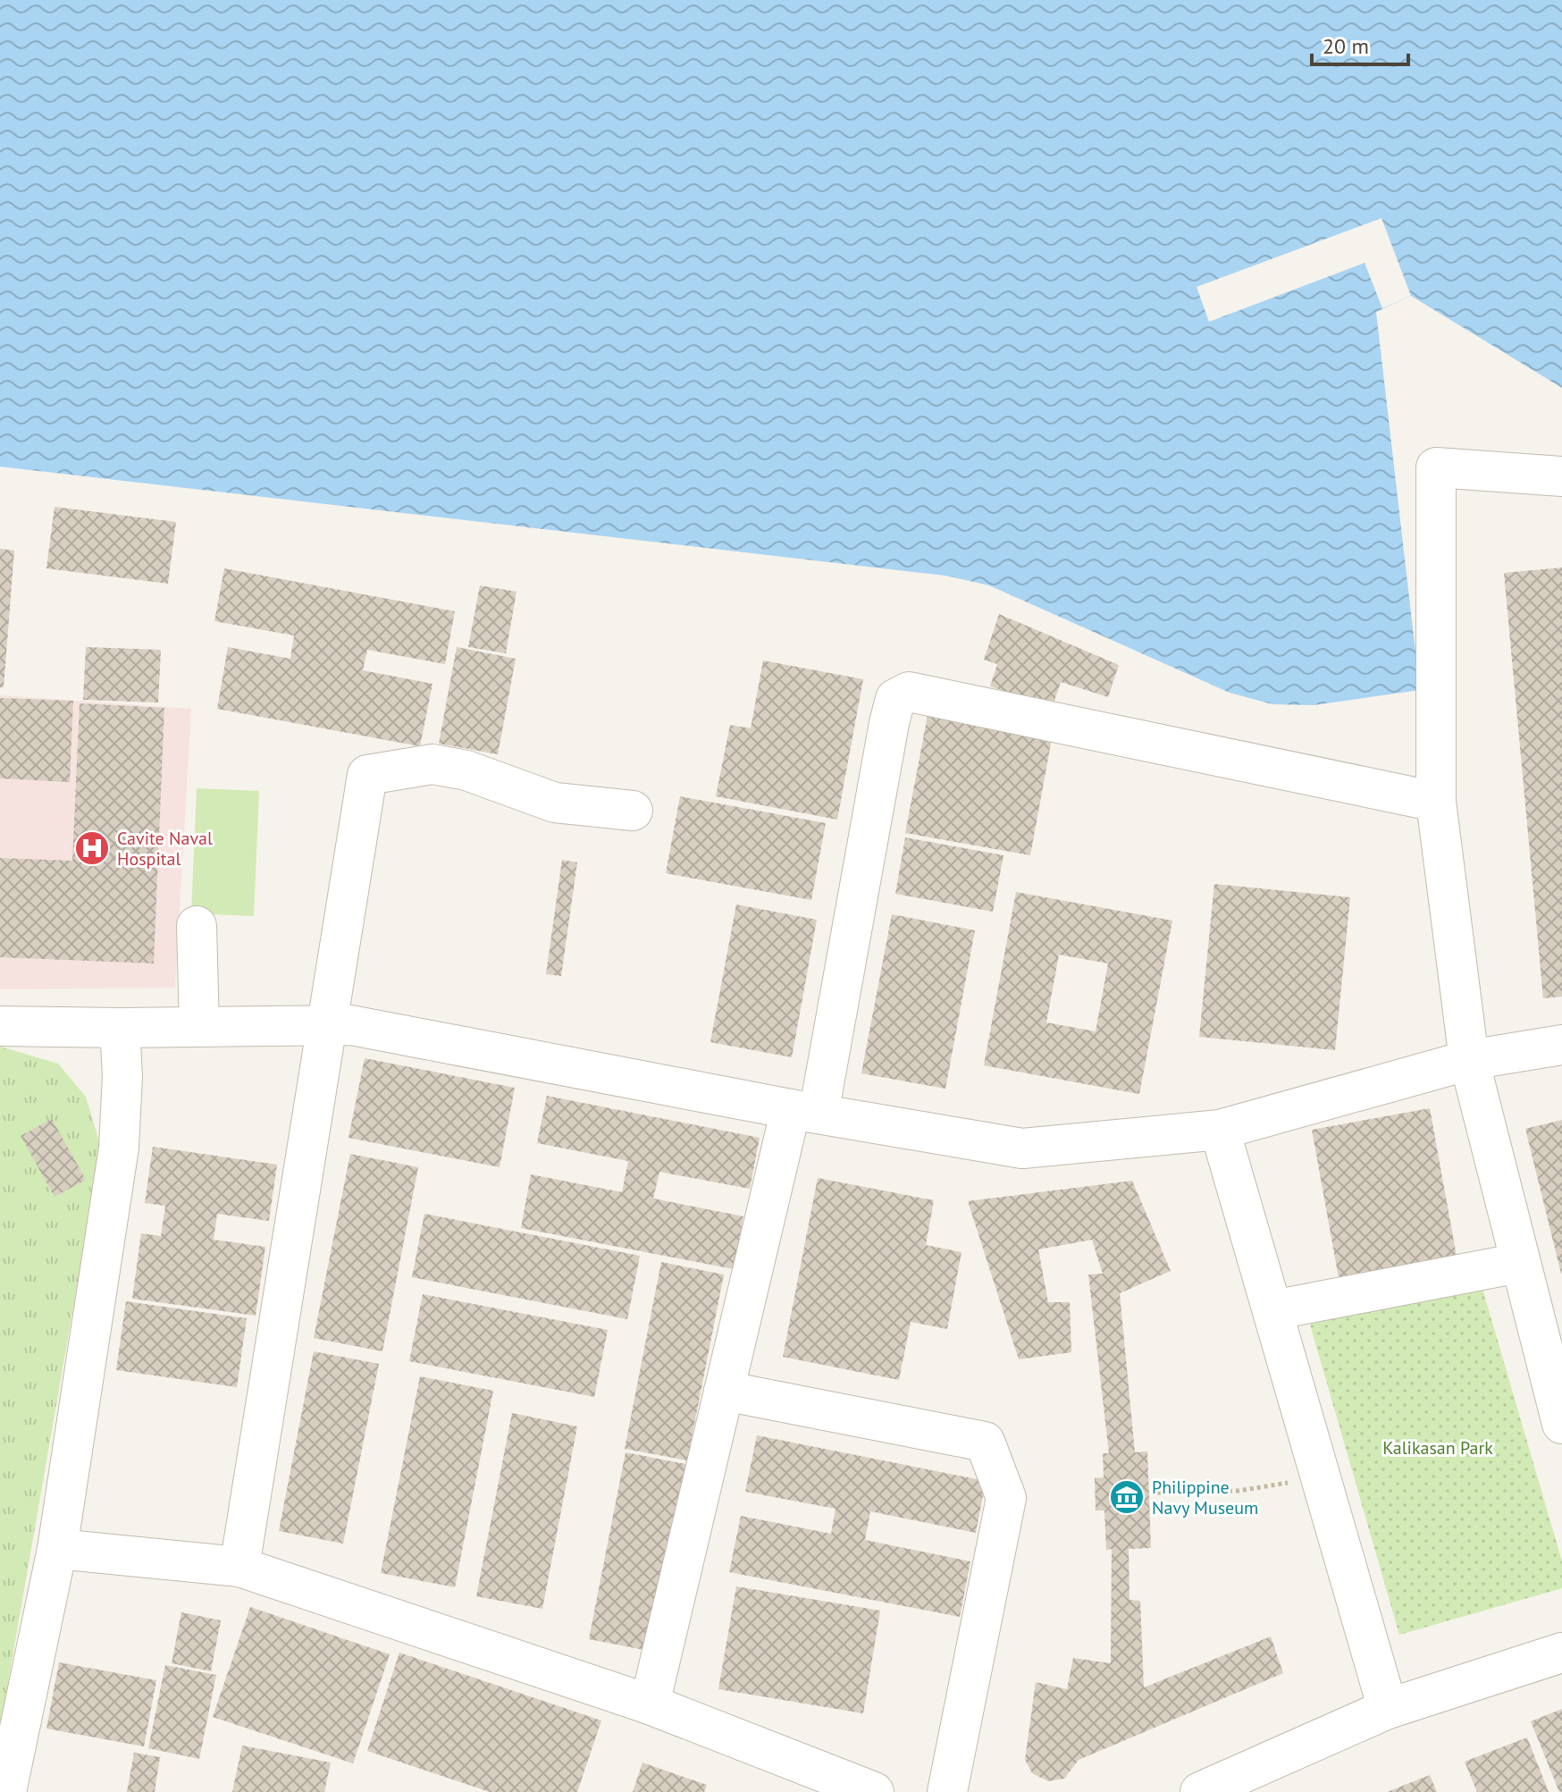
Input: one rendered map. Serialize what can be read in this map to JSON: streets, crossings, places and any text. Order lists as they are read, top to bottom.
{
  "parks": ["Kalikasan Park"],
  "places": {
    "hospital": ["Cavite Naval Hospital"],
    "museum": ["Philippine Navy Museum"]
  },
  "scale_bar": "20 m"
}
